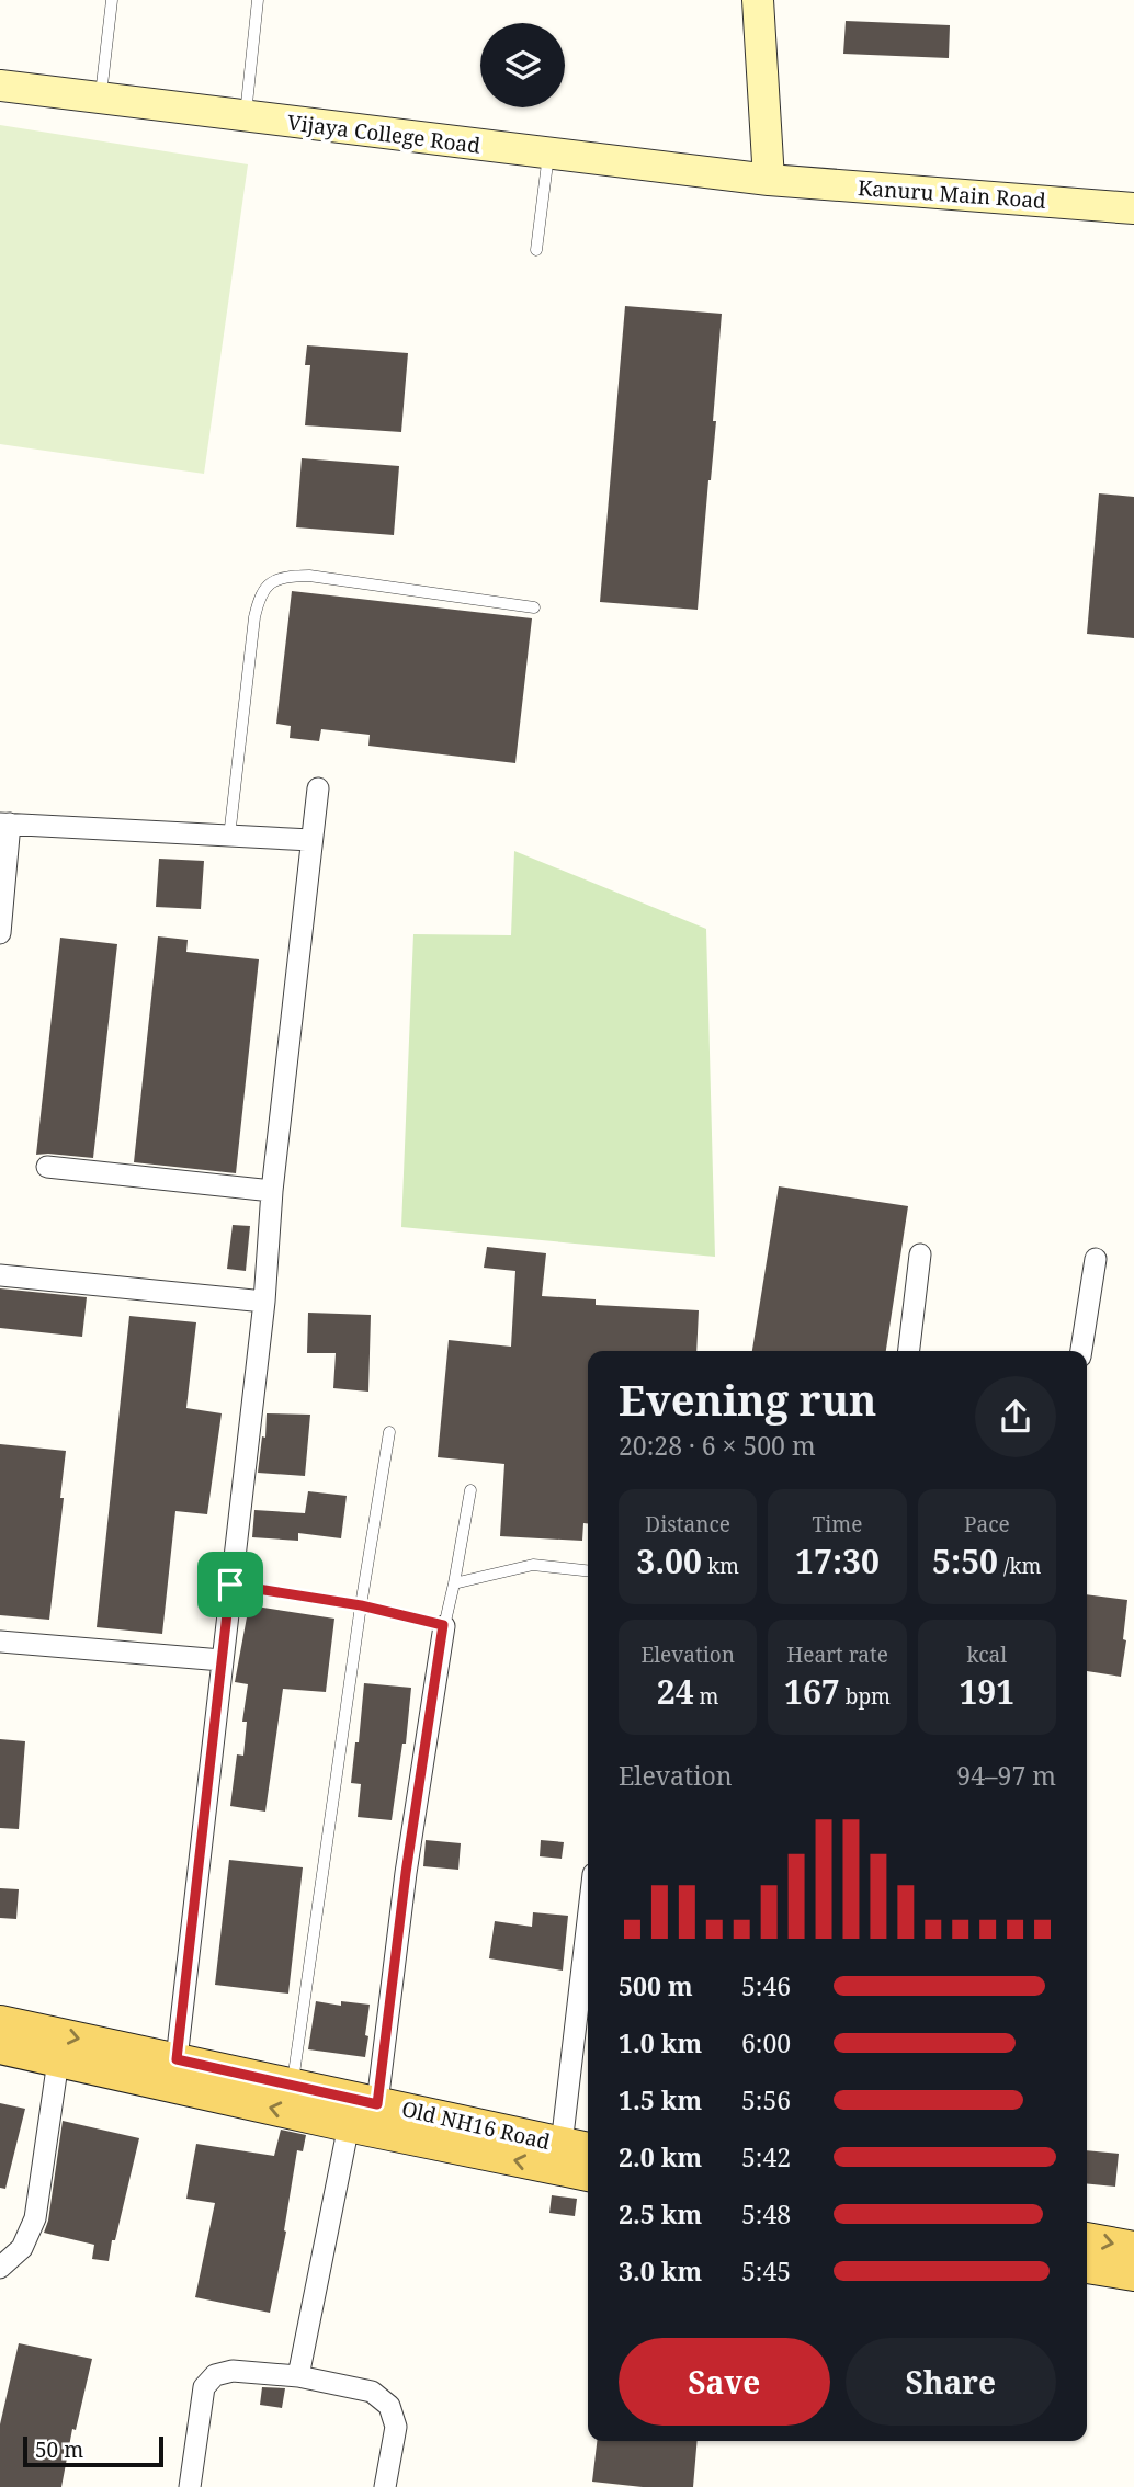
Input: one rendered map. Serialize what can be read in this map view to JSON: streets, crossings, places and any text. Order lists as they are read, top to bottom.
{
  "streets": {
    "main road": ["Old NH16 Road"],
    "street": ["Vijaya College Road", "Kanuru Main Road"]
  },
  "crossings": [
    ["Vijaya College Road", "Kanuru Main Road"]
  ],
  "scale_bar": "50 m",
  "page": {
    "heading": ["Evening run", "20:28 · 6 × 500 m"],
    "stats": [
      ["Distance", "3.00 km"],
      ["Time", "17:30"],
      ["Pace", "5:50 /km"],
      ["Elevation", "24 m"],
      ["Heart rate", "167 bpm"],
      ["kcal", "191"]
    ],
    "chart": ["Elevation", "94–97 m"],
    "list": [
      {
        "name": "500 m",
        "note": "5:46"
      },
      {
        "name": "1.0 km",
        "note": "6:00"
      },
      {
        "name": "1.5 km",
        "note": "5:56"
      },
      {
        "name": "2.0 km",
        "note": "5:42"
      },
      {
        "name": "2.5 km",
        "note": "5:48"
      },
      {
        "name": "3.0 km",
        "note": "5:45"
      }
    ],
    "buttons": ["Save", "Share"],
    "scale": "50 m"
  }
}
